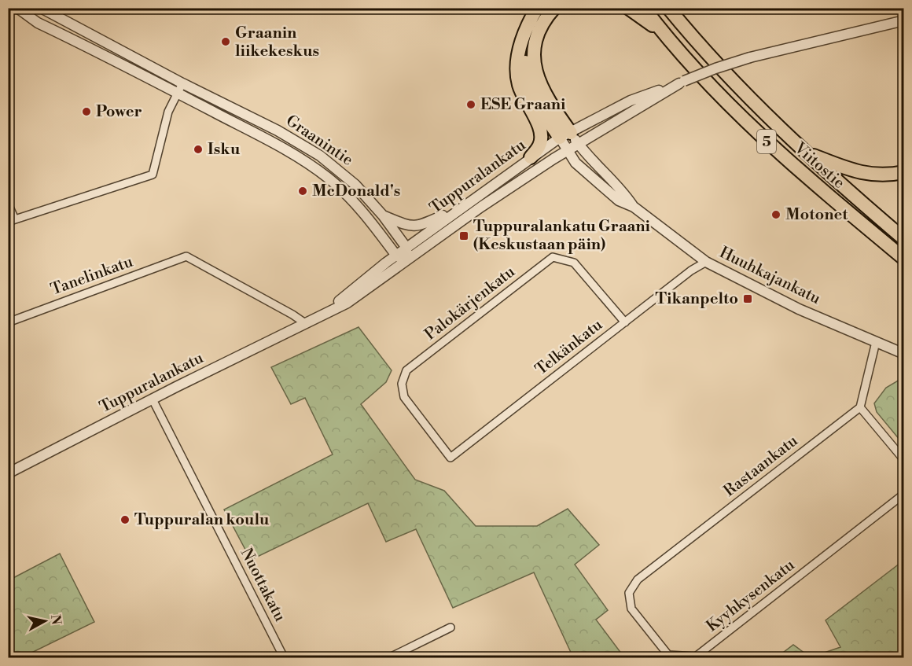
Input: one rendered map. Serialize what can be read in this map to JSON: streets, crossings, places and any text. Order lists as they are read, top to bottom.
{
  "streets": {
    "highway": ["5", "Viitostie"],
    "street": [
      "Graanintie",
      "Tuppuralankatu",
      "Tanelinkatu",
      "Huuhkajankatu",
      "Palokärjenkatu",
      "Telkänkatu",
      "Rastaankatu",
      "Nuottakatu",
      "Kyyhkysenkatu"
    ]
  },
  "crossings": [
    ["Graanintie", "Tuppuralankatu"],
    ["Tuppuralankatu", "Tanelinkatu"],
    ["Tuppuralankatu", "Huuhkajankatu"],
    ["Tuppuralankatu", "Nuottakatu"],
    ["Huuhkajankatu", "Telkänkatu"],
    ["Palokärjenkatu", "Telkänkatu"],
    ["Rastaankatu", "Kyyhkysenkatu"]
  ],
  "places": {
    "other": [
      "Graanin liikekeskus",
      "ESE Graani",
      "Power",
      "Isku",
      "McDonald's",
      "Motonet",
      "Tuppuralan koulu"
    ],
    "transit": ["Tuppuralankatu Graani (Keskustaan päin)", "Tikanpelto"]
  },
  "north": "right"
}
